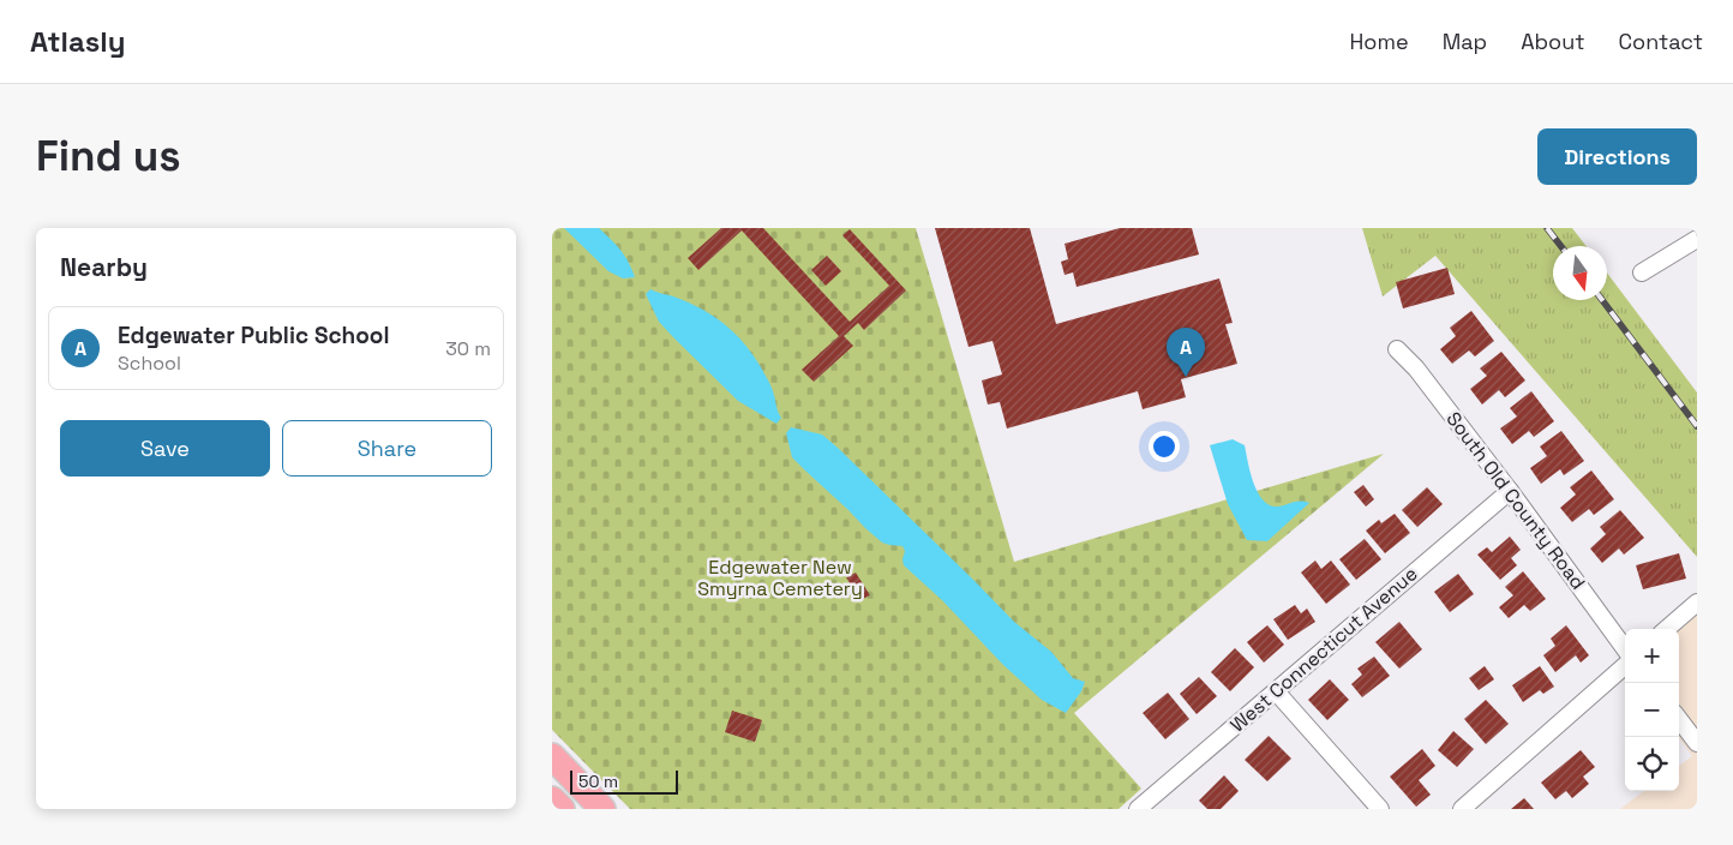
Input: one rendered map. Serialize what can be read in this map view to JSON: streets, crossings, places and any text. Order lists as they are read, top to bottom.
{
  "streets": {
    "street": ["South Old County Road", "West Connecticut Avenue"]
  },
  "crossings": [
    ["South Old County Road", "West Connecticut Avenue"]
  ],
  "parks": ["Edgewater New Smyrna Cemetery"],
  "scale_bar": "50 m",
  "north": "bottom",
  "page": {
    "header": "Atlasly",
    "nav": [
      "Home",
      "Map",
      "About",
      "Contact"
    ],
    "buttons": [
      "Directions",
      ["Save", "Share"]
    ],
    "title": "Find us",
    "heading": "Nearby",
    "list": [
      {
        "mark": "A",
        "name": "Edgewater Public School",
        "note": "School",
        "value": "30 m"
      }
    ],
    "pins": "A",
    "map_buttons": ["+", "−"],
    "scale": "50 m"
  }
}
